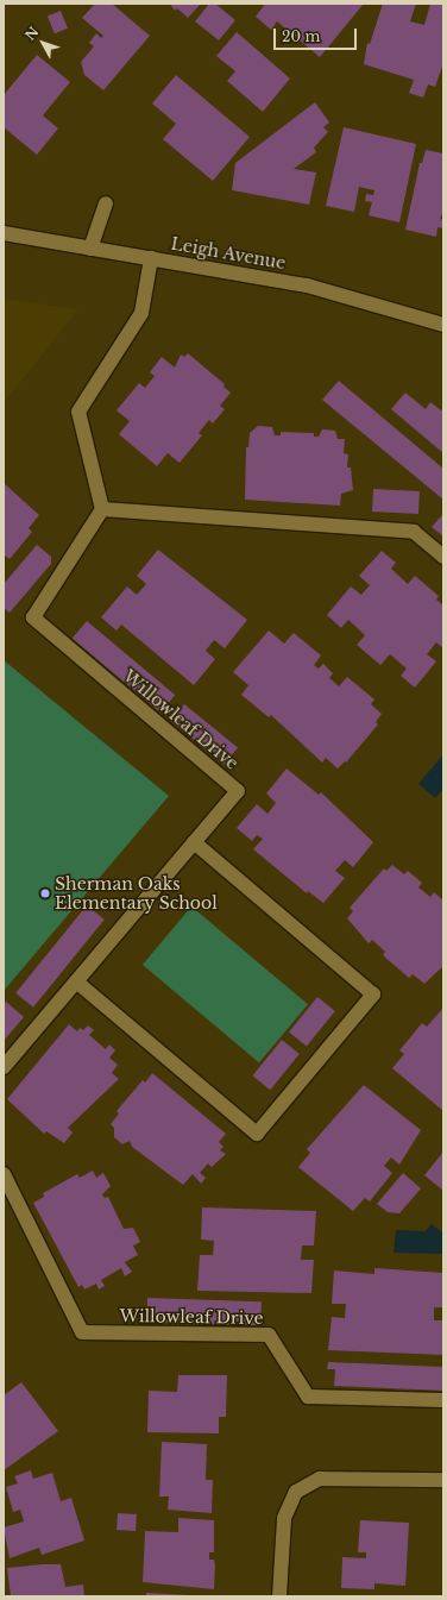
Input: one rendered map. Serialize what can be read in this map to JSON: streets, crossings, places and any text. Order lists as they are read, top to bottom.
{
  "streets": {
    "street": ["Leigh Avenue", "Willowleaf Drive"]
  },
  "places": ["Sherman Oaks Elementary School"],
  "scale_bar": "20 m",
  "north": "top left"
}
